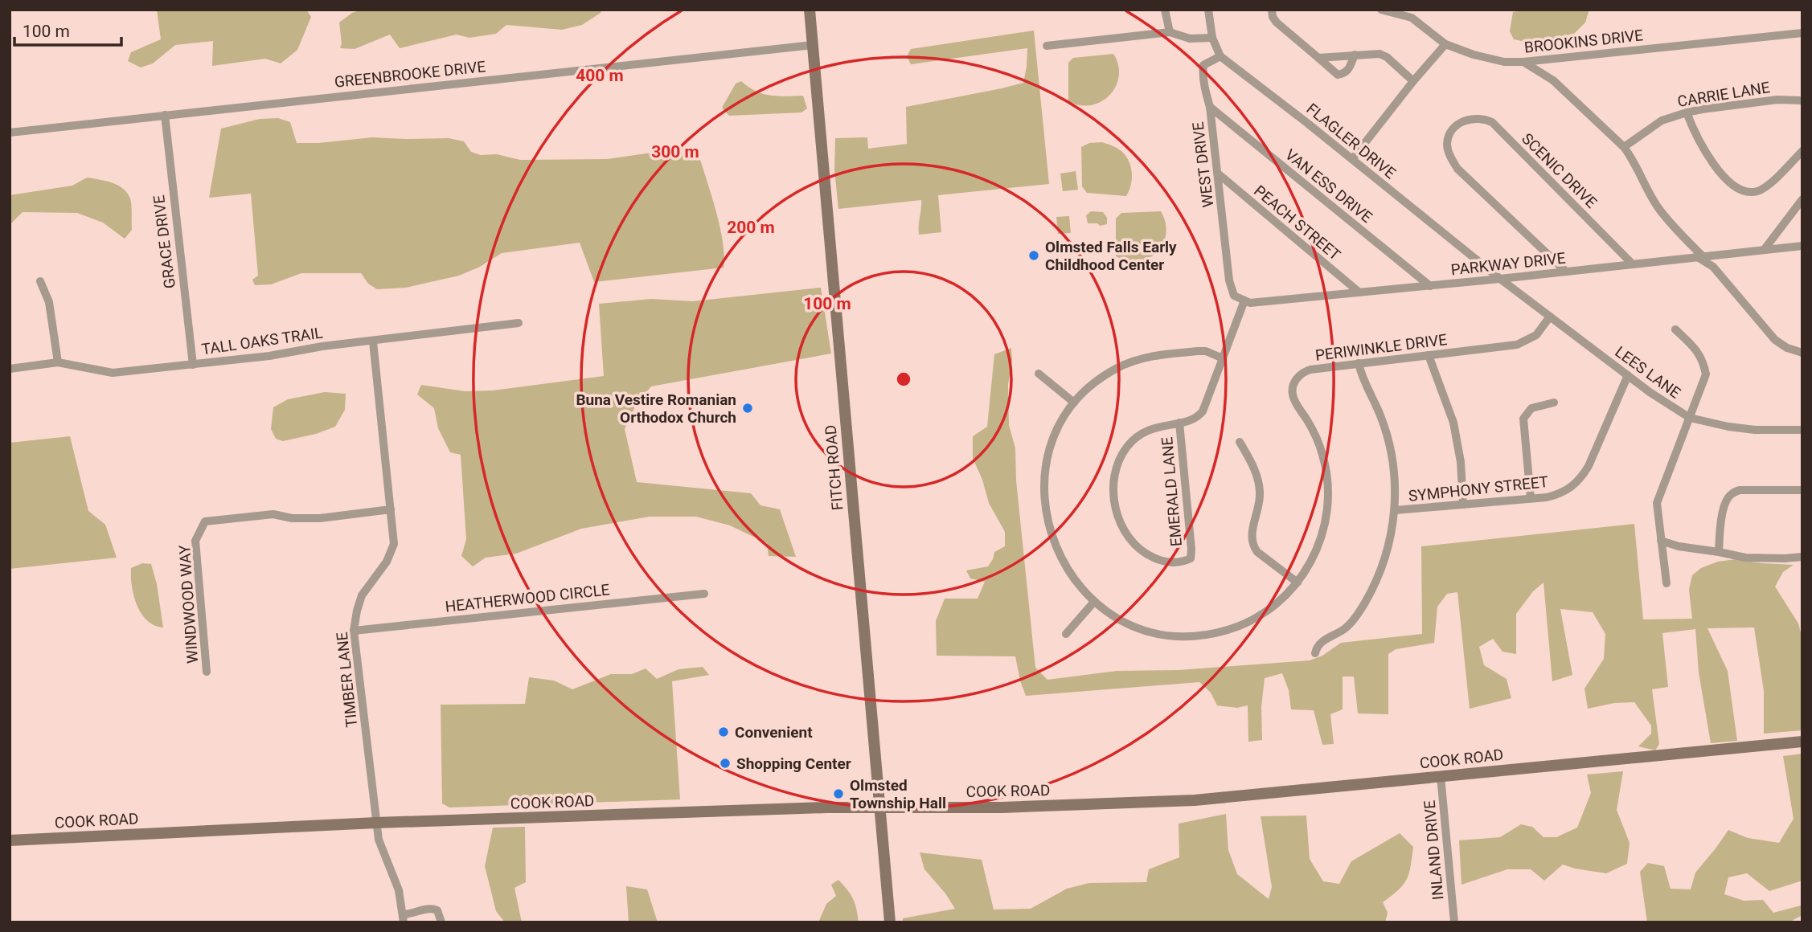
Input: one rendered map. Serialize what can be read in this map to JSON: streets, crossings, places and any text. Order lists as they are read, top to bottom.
{
  "streets": {
    "street": [
      "BROOKINS DRIVE",
      "GREENBROOKE DRIVE",
      "CARRIE LANE",
      "FLAGLER DRIVE",
      "WEST DRIVE",
      "SCENIC DRIVE",
      "VAN ESS DRIVE",
      "PEACH STREET",
      "GRACE DRIVE",
      "PARKWAY DRIVE",
      "TALL OAKS TRAIL",
      "PERIWINKLE DRIVE",
      "LEES LANE",
      "FITCH ROAD",
      "SYMPHONY STREET",
      "EMERALD LANE",
      "HEATHERWOOD CIRCLE",
      "WINDWOOD WAY",
      "TIMBER LANE",
      "COOK ROAD",
      "INLAND DRIVE"
    ]
  },
  "crossings": [
    ["GREENBROOKE DRIVE", "GRACE DRIVE"],
    ["GREENBROOKE DRIVE", "FITCH ROAD"],
    ["FLAGLER DRIVE", "WEST DRIVE"],
    ["FLAGLER DRIVE", "PARKWAY DRIVE"],
    ["FLAGLER DRIVE", "LEES LANE"],
    ["WEST DRIVE", "VAN ESS DRIVE"],
    ["WEST DRIVE", "PEACH STREET"],
    ["WEST DRIVE", "PARKWAY DRIVE"],
    ["SCENIC DRIVE", "PARKWAY DRIVE"],
    ["VAN ESS DRIVE", "PARKWAY DRIVE"],
    ["PEACH STREET", "PARKWAY DRIVE"],
    ["GRACE DRIVE", "TALL OAKS TRAIL"],
    ["PARKWAY DRIVE", "LEES LANE"],
    ["TALL OAKS TRAIL", "TIMBER LANE"],
    ["PERIWINKLE DRIVE", "LEES LANE"],
    ["LEES LANE", "SYMPHONY STREET"],
    ["FITCH ROAD", "COOK ROAD"],
    ["HEATHERWOOD CIRCLE", "TIMBER LANE"],
    ["WINDWOOD WAY", "TIMBER LANE"],
    ["TIMBER LANE", "COOK ROAD"],
    ["COOK ROAD", "INLAND DRIVE"]
  ],
  "places": [
    "Olmsted Falls Early Childhood Center",
    "Buna Vestire Romanian Orthodox Church",
    "Convenient",
    "Shopping Center",
    "Olmsted Township Hall"
  ],
  "scale_bar": "100 m",
  "rings": [
    "400 m",
    "300 m",
    "200 m",
    "100 m"
  ]
}
